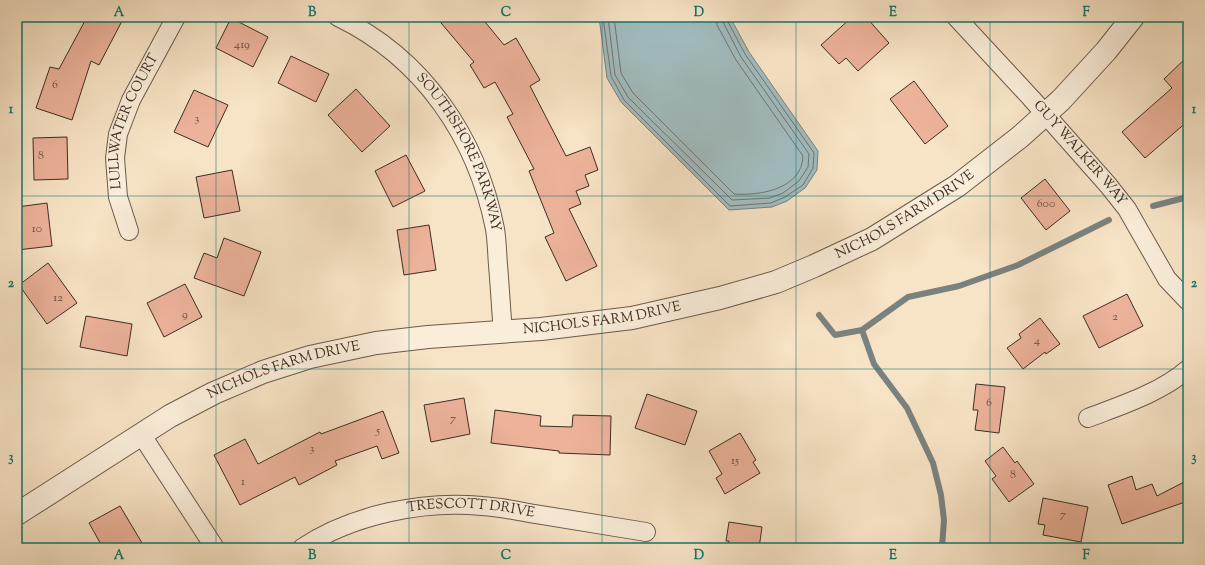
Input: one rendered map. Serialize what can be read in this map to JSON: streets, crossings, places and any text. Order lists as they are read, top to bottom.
{
  "streets": {
    "street": [
      "LULLWATER COURT",
      "GUY WALKER WAY",
      "SOUTHSHORE PARKWAY",
      "NICHOLS FARM DRIVE",
      "TRESCOTT DRIVE"
    ]
  },
  "crossings": [
    ["GUY WALKER WAY", "NICHOLS FARM DRIVE"],
    ["SOUTHSHORE PARKWAY", "NICHOLS FARM DRIVE"]
  ],
  "house_numbers": [
    "419",
    "6",
    "3",
    "8",
    "600",
    "10",
    "12",
    "9",
    "2",
    "4",
    "6",
    "7",
    "5",
    "3",
    "15",
    "8",
    "1",
    "7"
  ],
  "grid": {
    "columns": [
      "A",
      "B",
      "C",
      "D",
      "E",
      "F"
    ],
    "rows": ["1", "2", "3"]
  }
}
